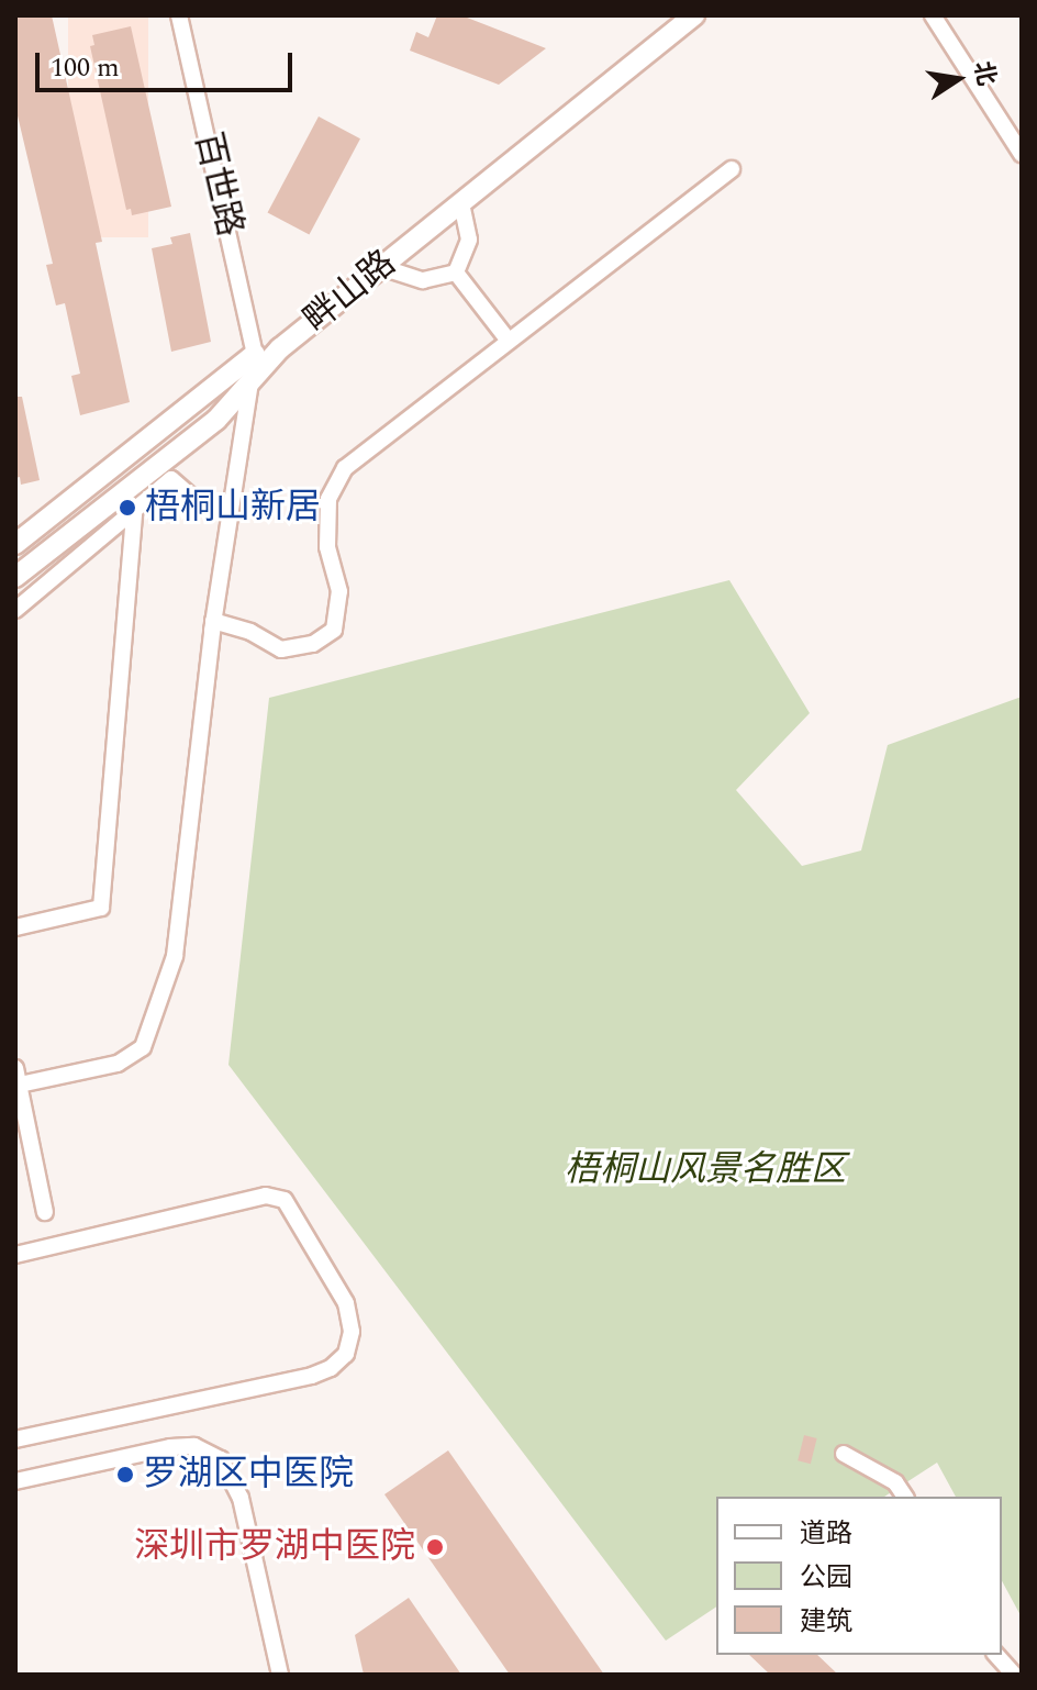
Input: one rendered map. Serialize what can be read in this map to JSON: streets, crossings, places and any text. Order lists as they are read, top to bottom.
{
  "streets": {
    "street": ["百世路", "畔山路"]
  },
  "parks": ["梧桐山风景名胜区"],
  "places": ["梧桐山新居", "罗湖区中医院", "深圳市罗湖中医院"],
  "legend": ["道路", "公园", "建筑"],
  "scale_bar": "100 m",
  "north": "right"
}
